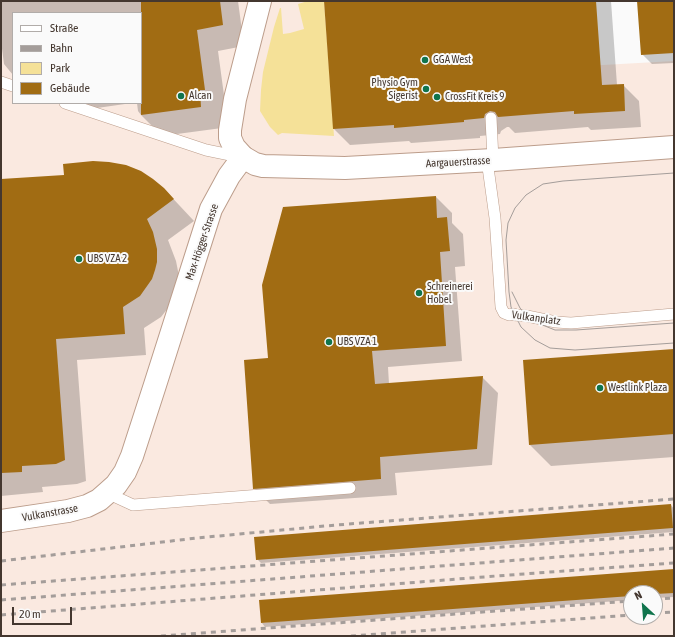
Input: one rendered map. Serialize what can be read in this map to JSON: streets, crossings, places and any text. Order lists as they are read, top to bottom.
{
  "streets": {
    "main road": ["Aargauerstrasse", "Max-Högger-Strasse", "Vulkanstrasse"],
    "lane": ["Vulkanplatz"]
  },
  "crossings": [
    ["Aargauerstrasse", "Max-Högger-Strasse"],
    ["Aargauerstrasse", "Vulkanplatz"],
    ["Max-Högger-Strasse", "Vulkanstrasse"]
  ],
  "places": [
    "GGA West",
    "Physio Gym Sigerist",
    "Alcan",
    "CrossFit Kreis 9",
    "UBS VZA 2",
    "Schreinerei Hobel",
    "UBS VZA 1",
    "Westlink Plaza"
  ],
  "legend": [
    "Straße",
    "Bahn",
    "Park",
    "Gebäude"
  ],
  "scale_bar": "20 m",
  "north": "top left"
}
